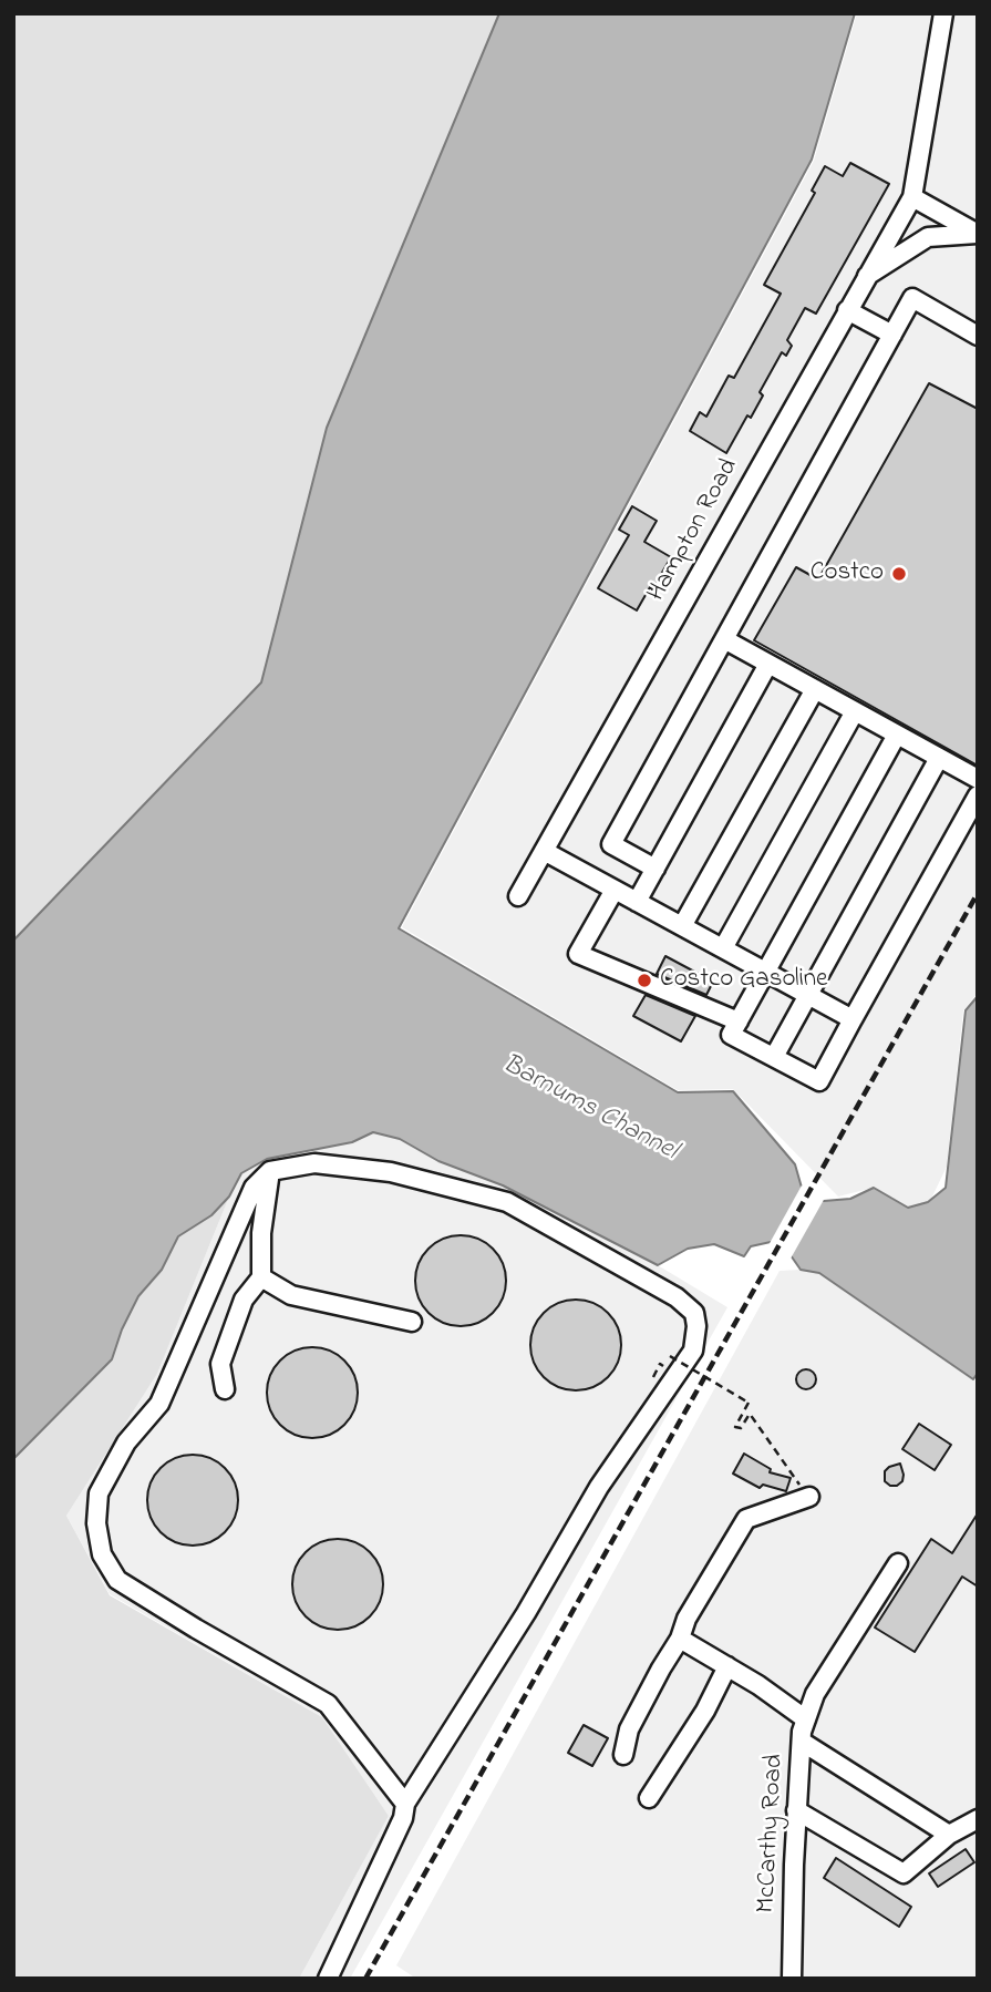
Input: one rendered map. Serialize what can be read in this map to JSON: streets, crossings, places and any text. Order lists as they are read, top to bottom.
{
  "streets": {
    "street": ["Hampton Road", "McCarthy Road"]
  },
  "water": ["Barnums Channel"],
  "places": ["Costco", "Costco Gasoline"]
}
